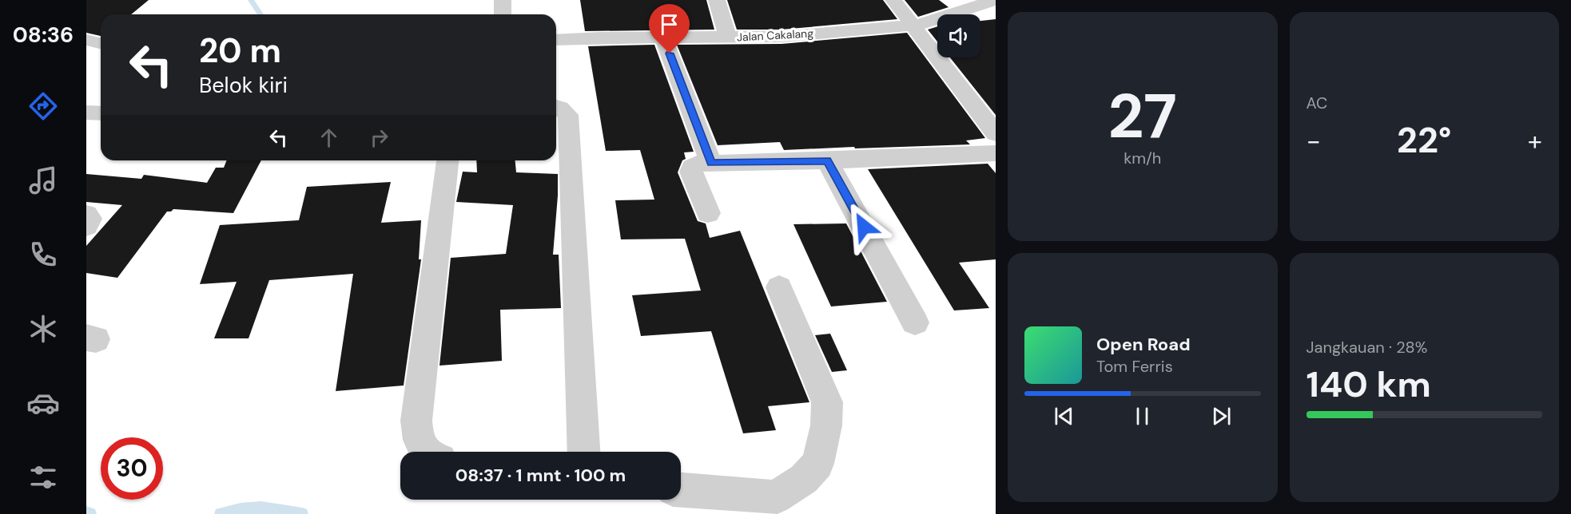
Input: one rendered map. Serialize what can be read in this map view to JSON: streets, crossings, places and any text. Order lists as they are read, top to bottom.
{
  "streets": {
    "street": ["Jalan Cakalang"]
  },
  "page": {
    "tabs": "08:36",
    "tile": [
      ["27", "km/h"],
      "AC",
      ["Jangkauan · 28%", "140 km"]
    ],
    "turn": ["20 m", "Belok kiri"],
    "heat": ["−", "22°", "+"],
    "song": ["Open Road", "Tom Ferris"],
    "limit": "30",
    "trip": "08:37 · 1 mnt · 100 m"
  }
}
